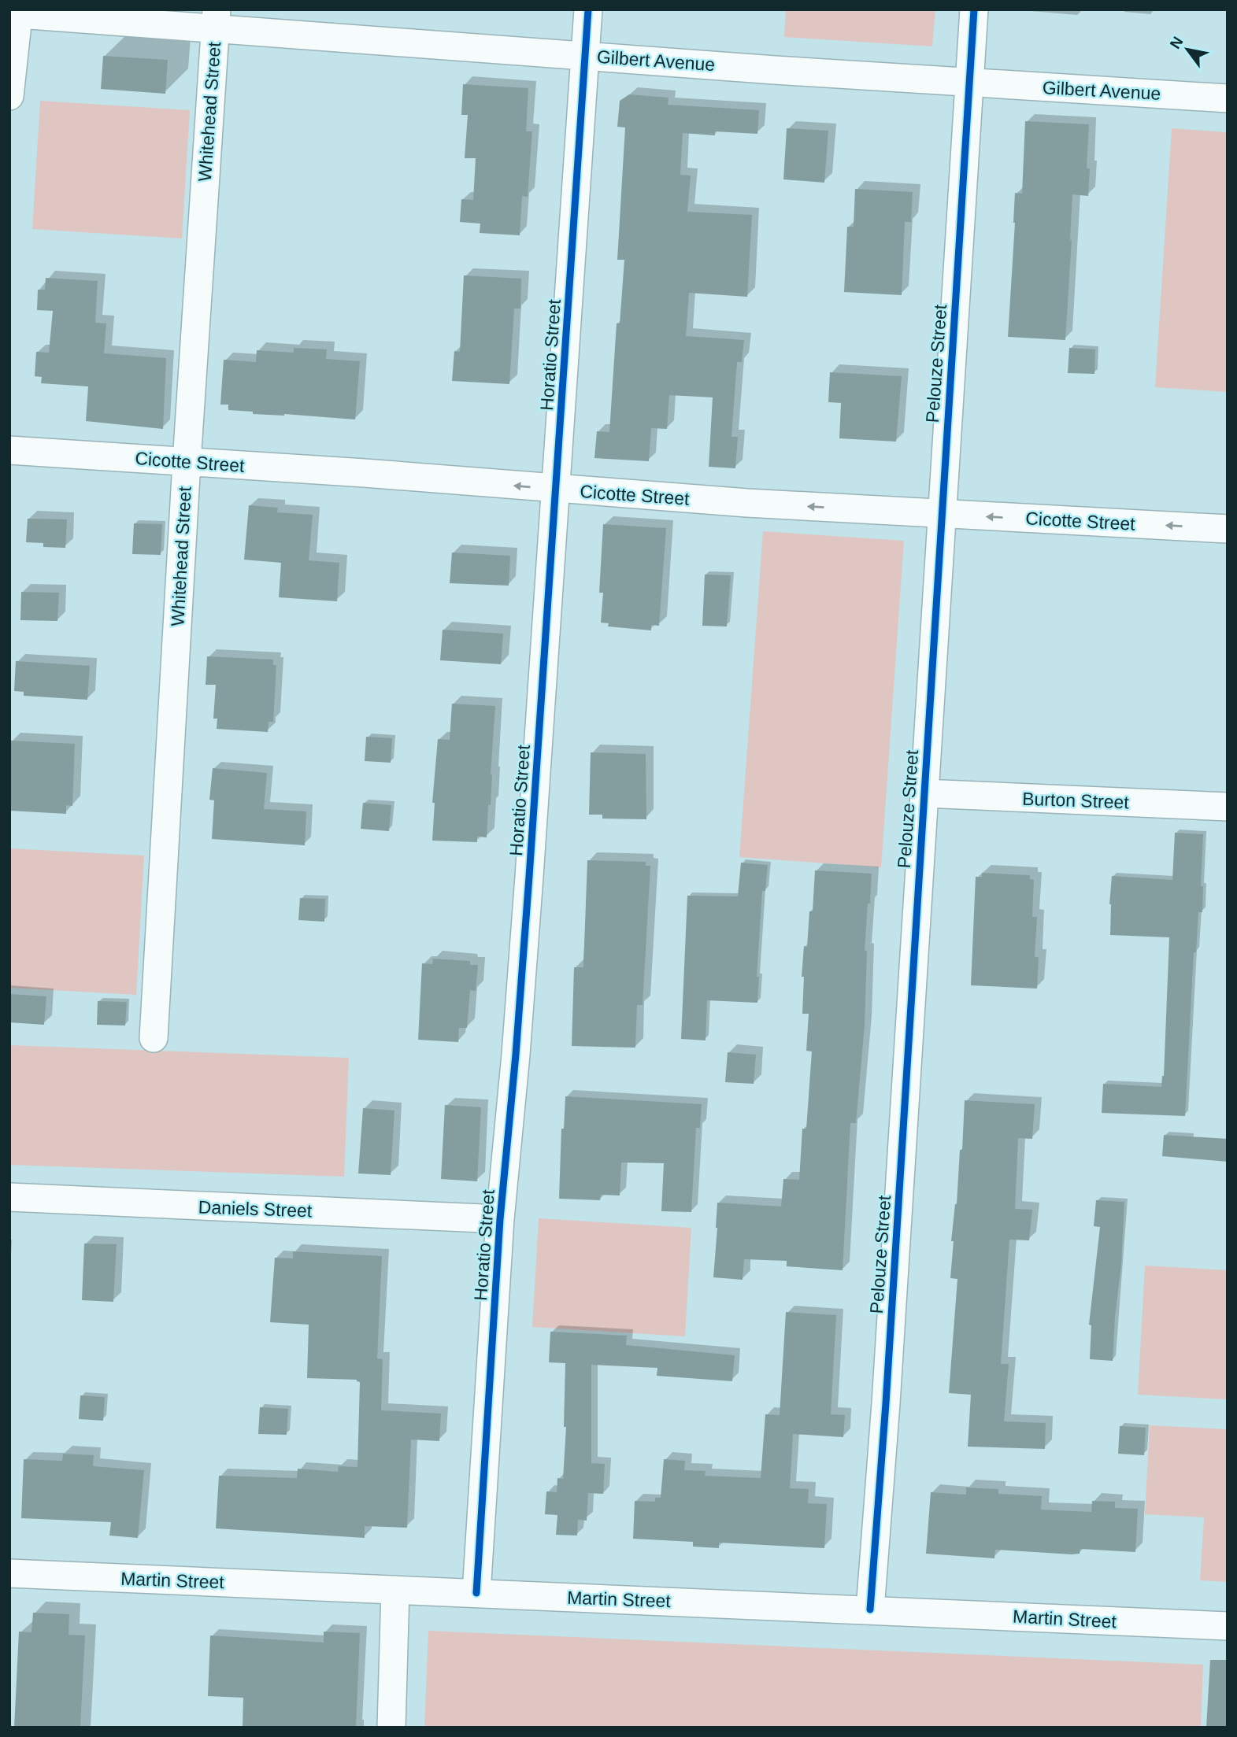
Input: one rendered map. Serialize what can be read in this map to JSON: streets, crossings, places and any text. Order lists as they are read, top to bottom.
{
  "streets": {
    "street": [
      "Gilbert Avenue",
      "Whitehead Street",
      "Horatio Street",
      "Pelouze Street",
      "Cicotte Street",
      "Burton Street",
      "Daniels Street",
      "Martin Street"
    ]
  },
  "crossings": [
    ["Gilbert Avenue", "Whitehead Street"],
    ["Gilbert Avenue", "Horatio Street"],
    ["Gilbert Avenue", "Pelouze Street"],
    ["Whitehead Street", "Cicotte Street"],
    ["Horatio Street", "Cicotte Street"],
    ["Horatio Street", "Daniels Street"],
    ["Horatio Street", "Martin Street"],
    ["Pelouze Street", "Cicotte Street"],
    ["Pelouze Street", "Burton Street"],
    ["Pelouze Street", "Martin Street"]
  ],
  "one_way": ["Cicotte Street"],
  "north": "top left"
}
